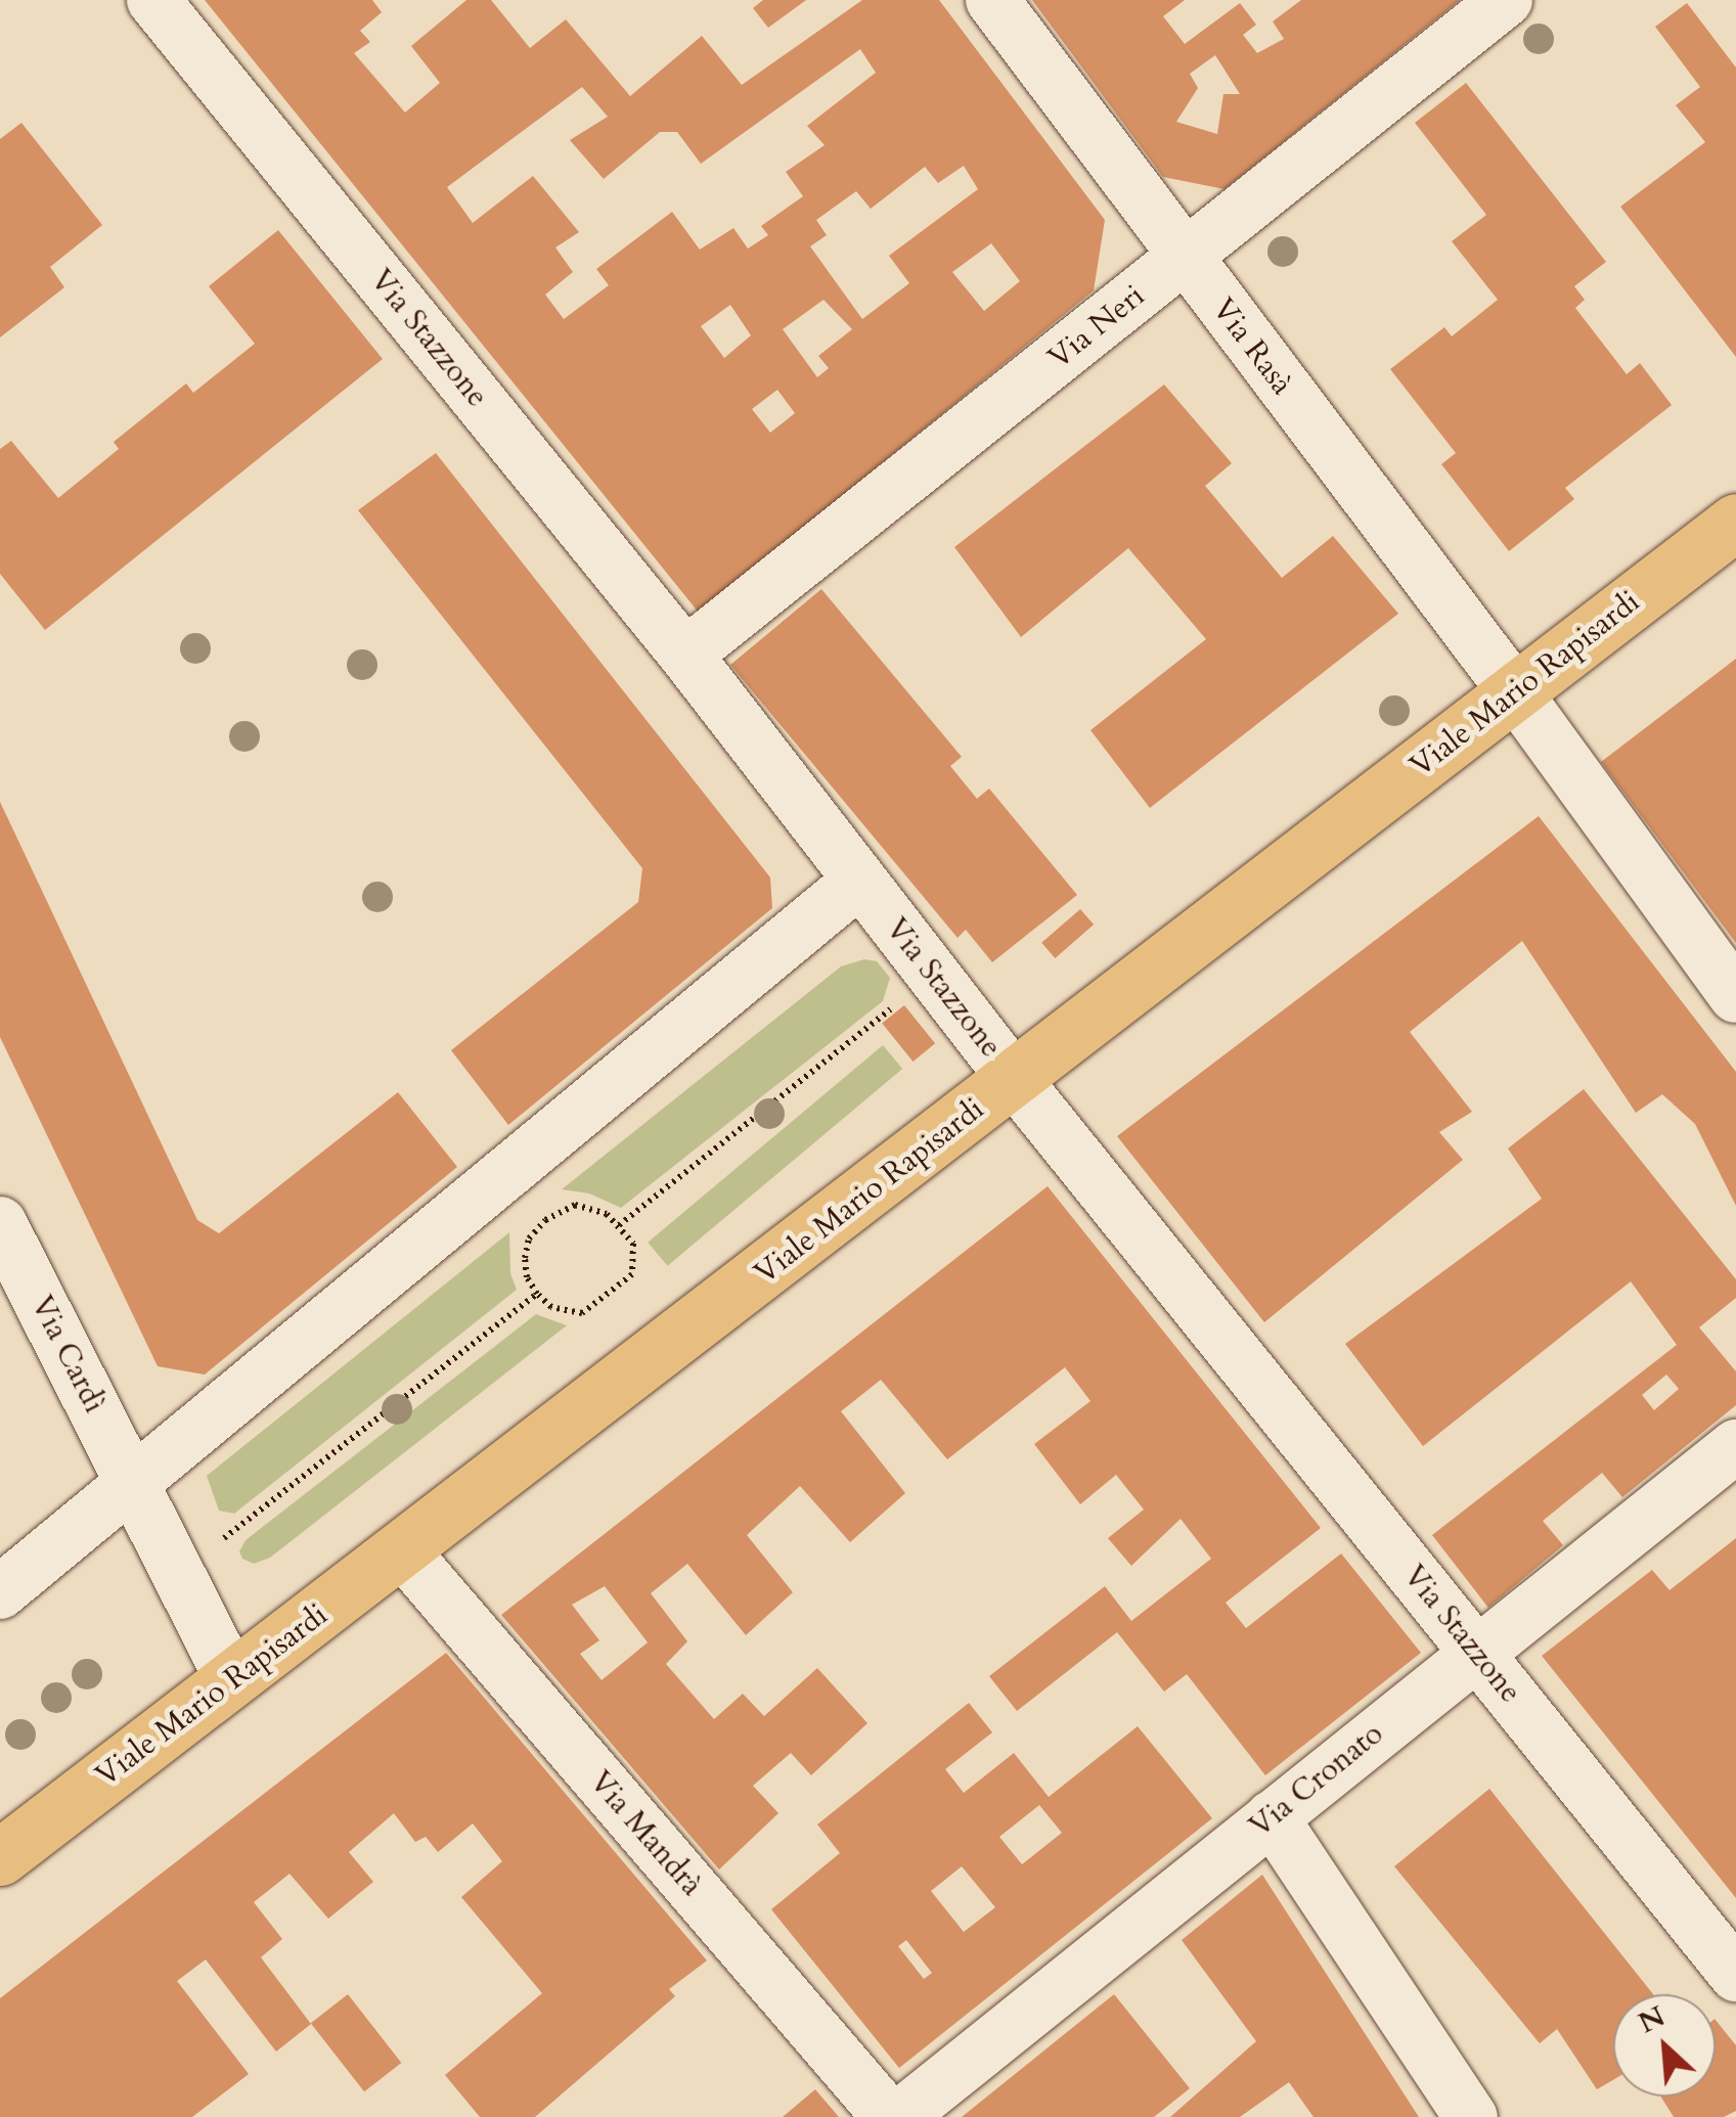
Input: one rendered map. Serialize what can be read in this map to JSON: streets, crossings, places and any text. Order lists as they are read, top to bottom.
{
  "streets": {
    "main road": ["Viale Mario Rapisardi"],
    "street": [
      "Via Neri",
      "Via Stazzone",
      "Via Rasà",
      "Via Cardì",
      "Via Cronato",
      "Via Mandrà"
    ]
  },
  "crossings": [
    ["Via Neri", "Via Stazzone"],
    ["Via Neri", "Via Rasà"],
    ["Via Stazzone", "Viale Mario Rapisardi"],
    ["Via Stazzone", "Via Cronato"],
    ["Via Rasà", "Viale Mario Rapisardi"],
    ["Viale Mario Rapisardi", "Via Cardì"],
    ["Viale Mario Rapisardi", "Via Mandrà"]
  ],
  "north": "top left"
}
